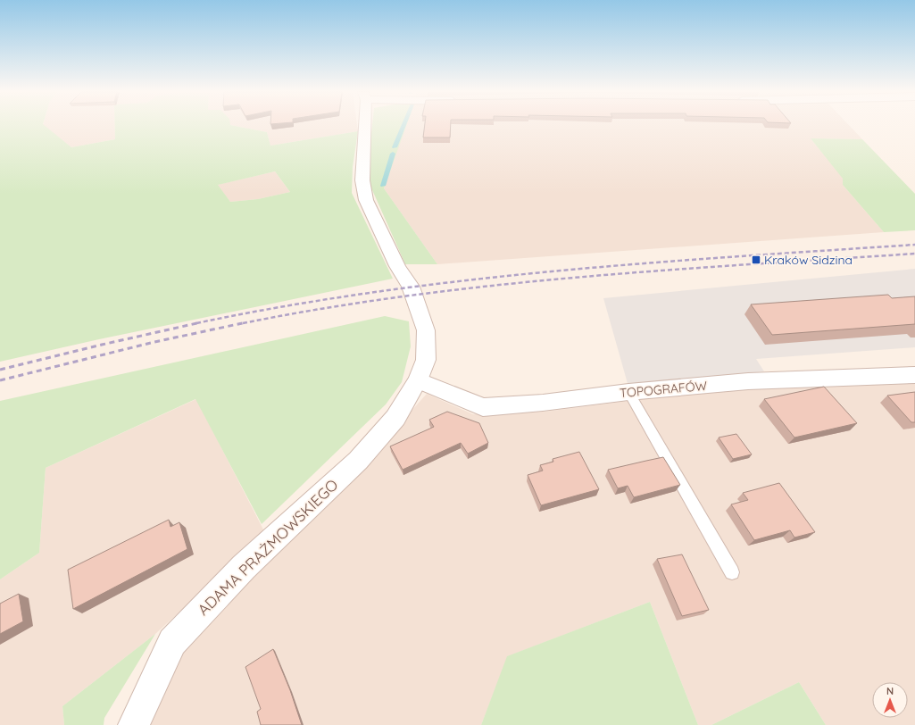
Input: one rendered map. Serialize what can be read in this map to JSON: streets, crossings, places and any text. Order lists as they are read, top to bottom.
{
  "streets": {
    "street": ["TOPOGRAFÓW", "ADAMA PRAŻMOWSKIEGO"]
  },
  "crossings": [
    ["TOPOGRAFÓW", "ADAMA PRAŻMOWSKIEGO"]
  ],
  "places": {
    "transit": ["Kraków Sidzina"]
  },
  "north": "top"
}
